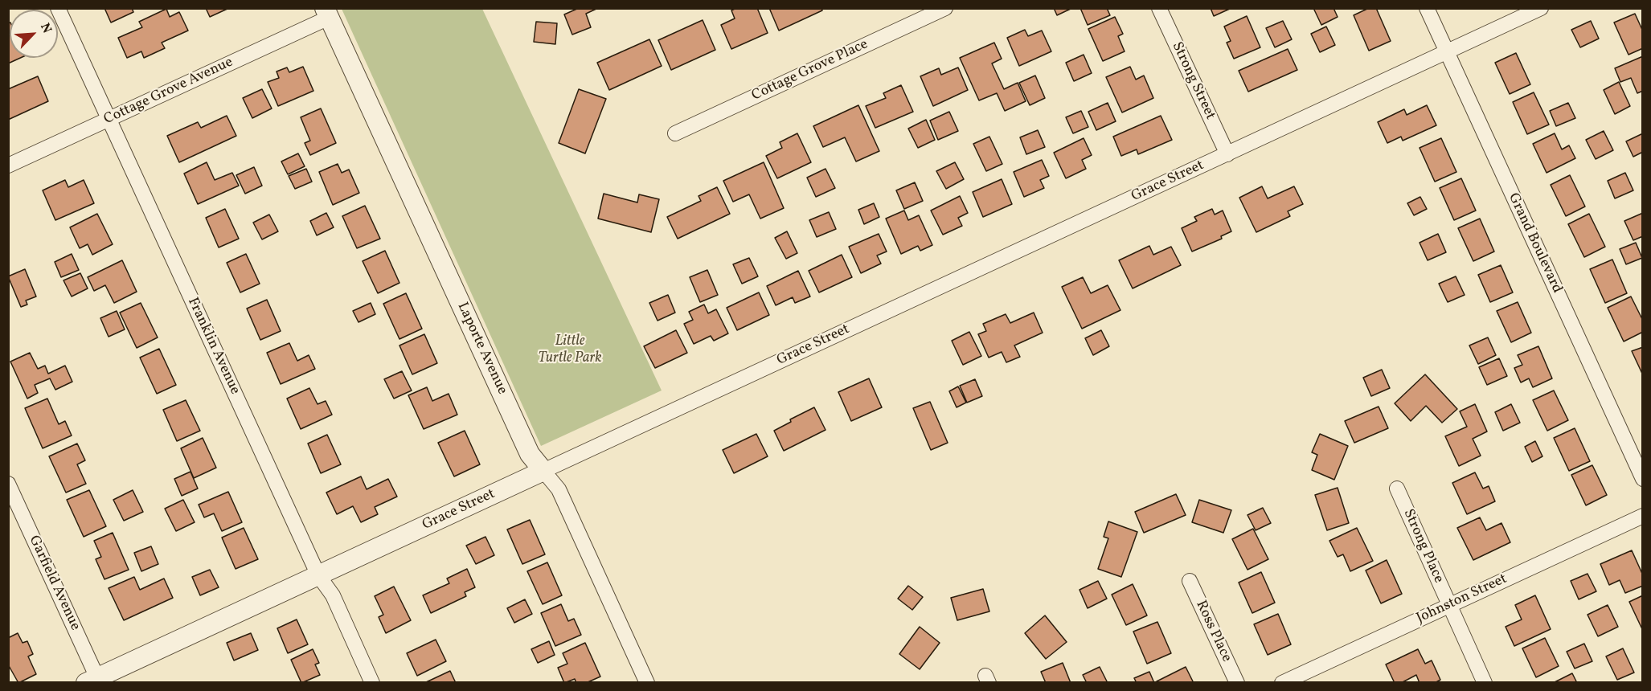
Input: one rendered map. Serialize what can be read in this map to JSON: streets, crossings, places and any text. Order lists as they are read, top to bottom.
{
  "streets": {
    "street": [
      "Cottage Grove Place",
      "Strong Street",
      "Cottage Grove Avenue",
      "Grace Street",
      "Grand Boulevard",
      "Franklin Avenue",
      "Laporte Avenue",
      "Strong Place",
      "Garfield Avenue",
      "Johnston Street",
      "Ross Place"
    ]
  },
  "crossings": [
    ["Strong Street", "Grace Street"],
    ["Cottage Grove Avenue", "Franklin Avenue"],
    ["Cottage Grove Avenue", "Laporte Avenue"],
    ["Grace Street", "Grand Boulevard"],
    ["Grace Street", "Franklin Avenue"],
    ["Grace Street", "Laporte Avenue"],
    ["Grace Street", "Garfield Avenue"],
    ["Strong Place", "Johnston Street"]
  ],
  "parks": ["Little Turtle Park"],
  "north": "top right"
}
